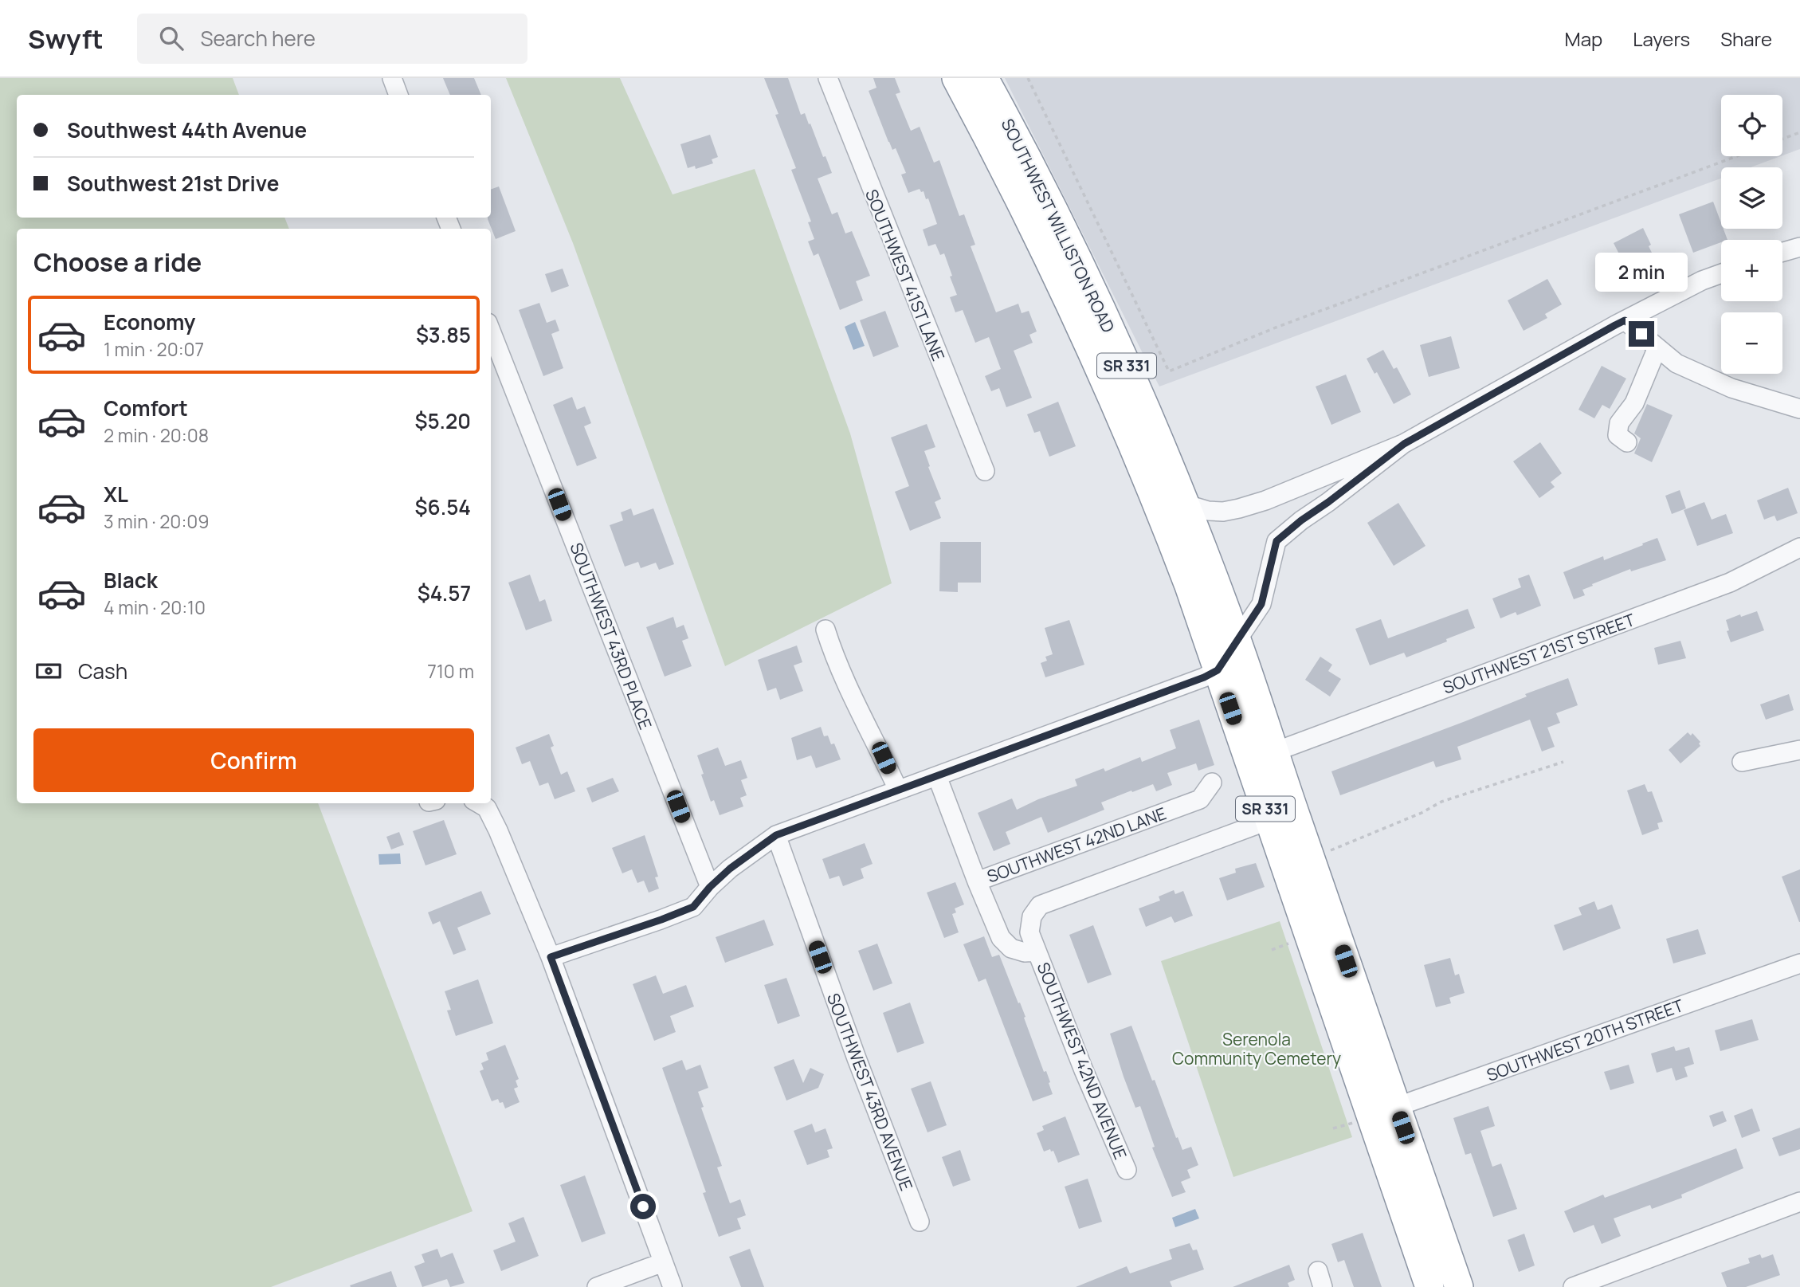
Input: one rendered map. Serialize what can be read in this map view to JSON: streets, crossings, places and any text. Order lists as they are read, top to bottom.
{
  "streets": {
    "highway": ["SOUTHWEST WILLISTON ROAD", "SR 331"],
    "street": [
      "SOUTHWEST 41ST LANE",
      "SOUTHWEST 43RD PLACE",
      "SOUTHWEST 21ST STREET",
      "SOUTHWEST 42ND LANE",
      "SOUTHWEST 20TH STREET",
      "SOUTHWEST 42ND AVENUE",
      "SOUTHWEST 43RD AVENUE"
    ]
  },
  "crossings": [
    ["SOUTHWEST WILLISTON ROAD", "SOUTHWEST 21ST STREET"],
    ["SOUTHWEST WILLISTON ROAD", "SOUTHWEST 20TH STREET"],
    ["SOUTHWEST WILLISTON ROAD", "SOUTHWEST 42ND AVENUE"],
    ["SOUTHWEST 42ND LANE", "SOUTHWEST 42ND AVENUE"]
  ],
  "parks": ["Serenola Community Cemetery"],
  "page": {
    "header": "Swyft",
    "search": "Search here",
    "nav": ["Map", "Layers", "Share"],
    "map_buttons": ["+", "−"],
    "banner": ["Southwest 44th Avenue", "Southwest 21st Drive"],
    "heading": "Choose a ride",
    "bubble": "2 min",
    "list": [
      {
        "name": "Economy",
        "note": "1 min · 20:07",
        "value": "$3.85"
      },
      {
        "name": "Comfort",
        "note": "2 min · 20:08",
        "value": "$5.20"
      },
      {
        "name": "XL",
        "note": "3 min · 20:09",
        "value": "$6.54"
      },
      {
        "name": "Black",
        "note": "4 min · 20:10",
        "value": "$4.57"
      }
    ],
    "pay": ["Cash", "710 m"],
    "buttons": "Confirm"
  }
}
